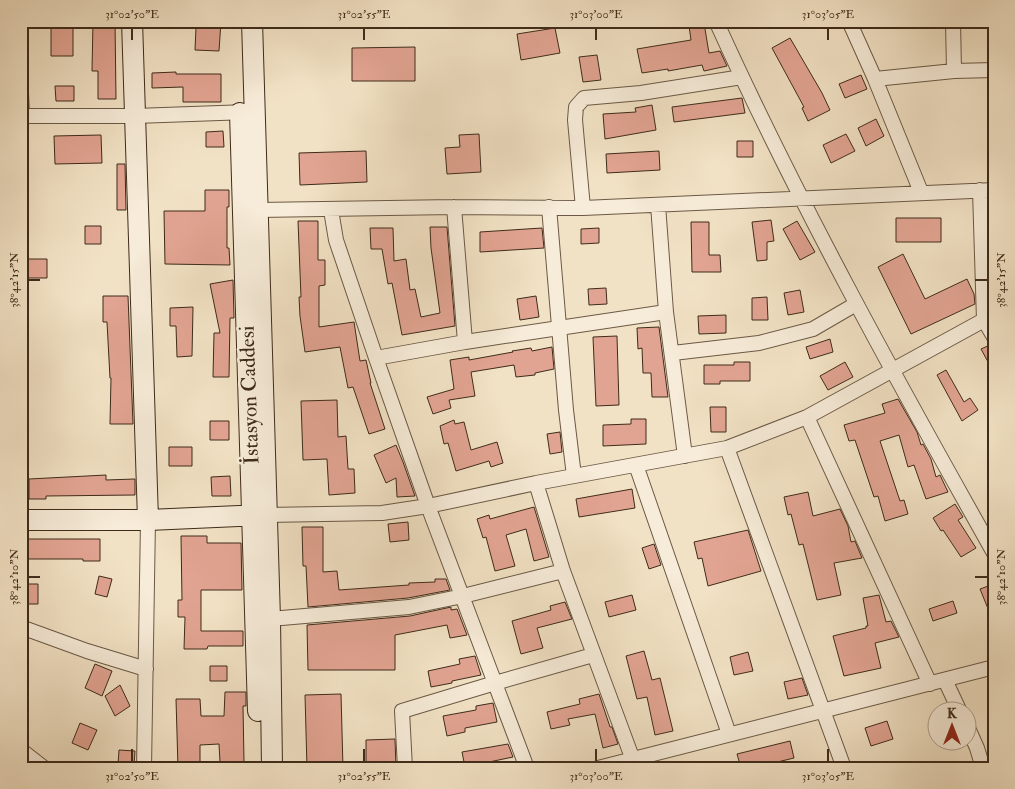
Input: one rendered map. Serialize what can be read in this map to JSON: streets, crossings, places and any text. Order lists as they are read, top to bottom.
{
  "streets": {
    "main road": ["İstasyon Caddesi"]
  },
  "north": "top",
  "coordinates": [
    "31°02'50\"E",
    "31°02'55\"E",
    "31°03'00\"E",
    "31°03'05\"E",
    "38°42'15\"N",
    "38°42'10\"N"
  ]
}
